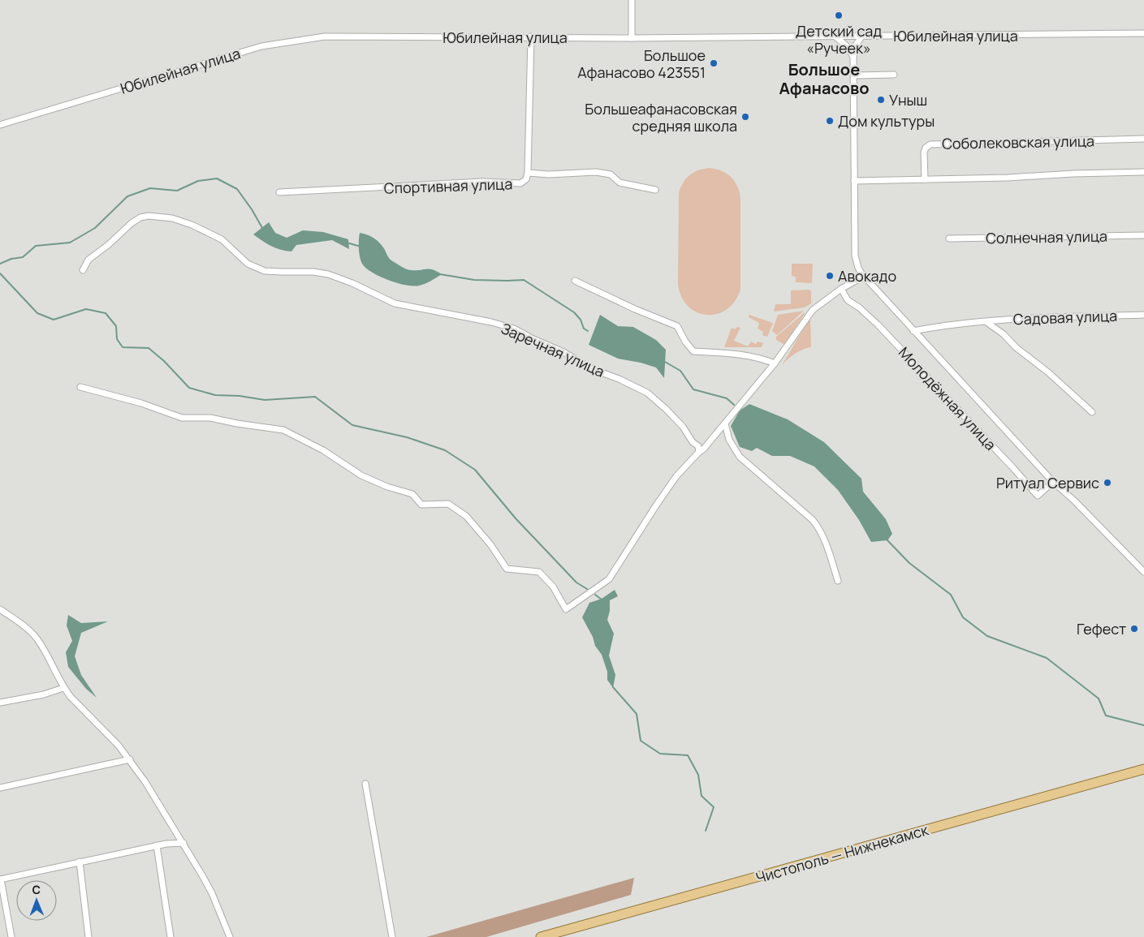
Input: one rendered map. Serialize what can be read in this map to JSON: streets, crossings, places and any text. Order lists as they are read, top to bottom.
{
  "streets": {
    "main road": ["Чистополь — Нижнекамск"],
    "street": [
      "Юбилейная улица",
      "Соболековская улица",
      "Спортивная улица",
      "Солнечная улица",
      "Садовая улица",
      "Заречная улица",
      "Молодёжная улица"
    ]
  },
  "crossings": [
    ["Юбилейная улица", "Молодёжная улица"],
    ["Садовая улица", "Молодёжная улица"]
  ],
  "districts": ["Большое Афанасово"],
  "places": [
    "Детский сад «Ручеек»",
    "Большое Афанасово 423551",
    "Уныш",
    "Большеафанасовская средняя школа",
    "Дом культуры",
    "Авокадо",
    "Ритуал Сервис",
    "Гефест"
  ],
  "north": "top"
}
